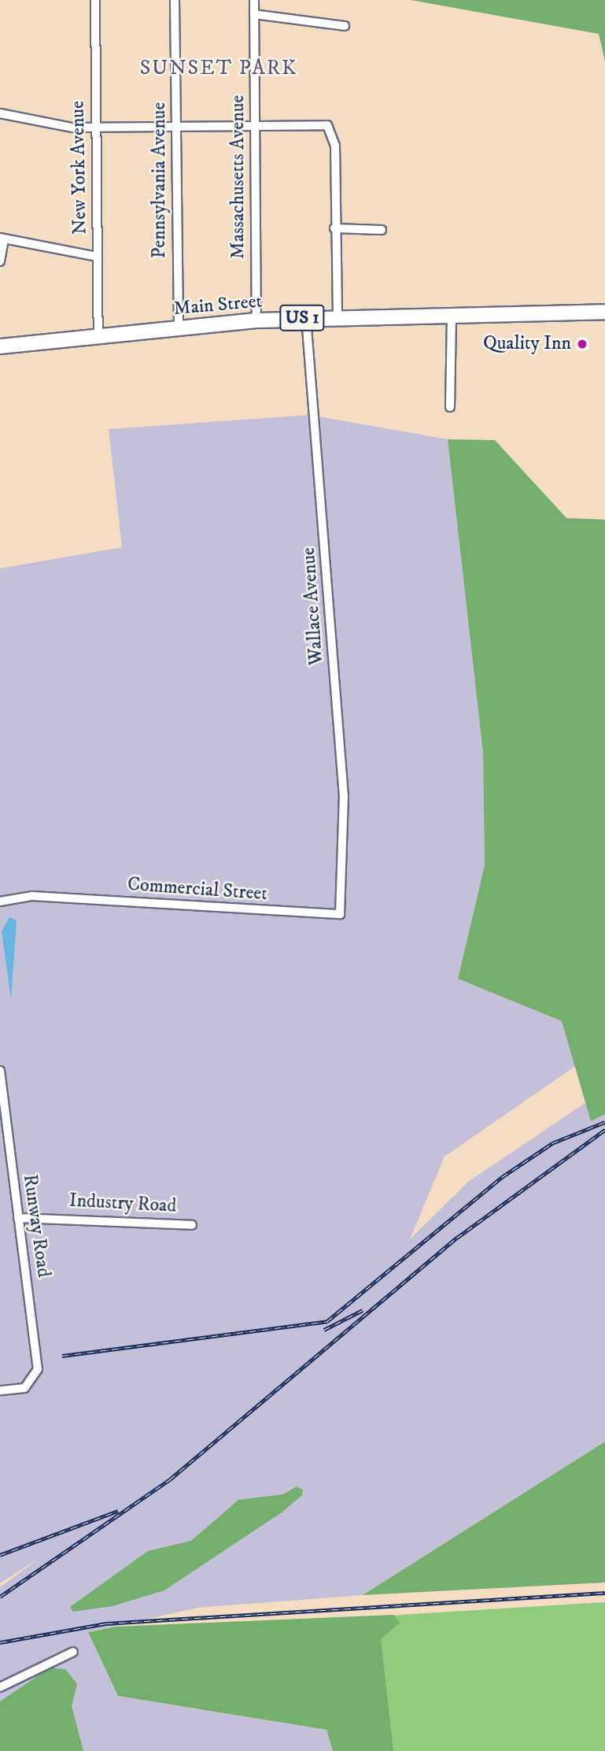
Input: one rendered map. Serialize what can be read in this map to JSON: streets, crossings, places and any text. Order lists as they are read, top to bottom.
{
  "streets": {
    "main road": ["Main Street", "US 1"],
    "street": [
      "New York Avenue",
      "Massachusetts Avenue",
      "Pennsylvania Avenue",
      "Wallace Avenue",
      "Commercial Street",
      "Industry Road",
      "Runway Road"
    ]
  },
  "crossings": [
    ["New York Avenue", "Main Street"],
    ["Massachusetts Avenue", "Main Street"],
    ["Pennsylvania Avenue", "Main Street"],
    ["Main Street", "Wallace Avenue"],
    ["Wallace Avenue", "Commercial Street"],
    ["Industry Road", "Runway Road"]
  ],
  "districts": ["SUNSET PARK"],
  "places": ["Quality Inn"]
}
